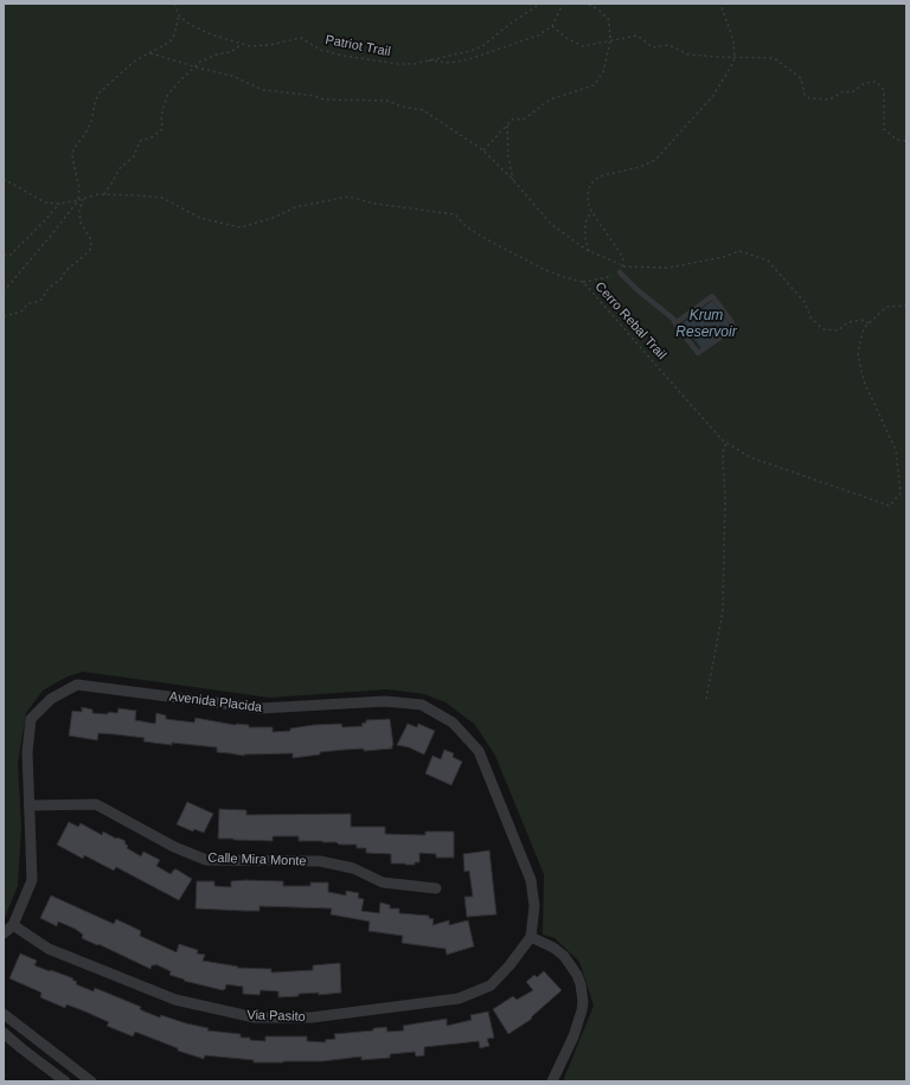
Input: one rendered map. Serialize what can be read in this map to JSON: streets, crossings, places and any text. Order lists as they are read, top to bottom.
{
  "streets": {
    "street": ["Avenida Placida", "Calle Mira Monte", "Via Pasito"],
    "path": ["Patriot Trail", "Cerro Rebal Trail"]
  },
  "crossings": [
    ["Avenida Placida", "Calle Mira Monte"],
    ["Avenida Placida", "Via Pasito"]
  ],
  "water": ["Krum Reservoir"]
}
